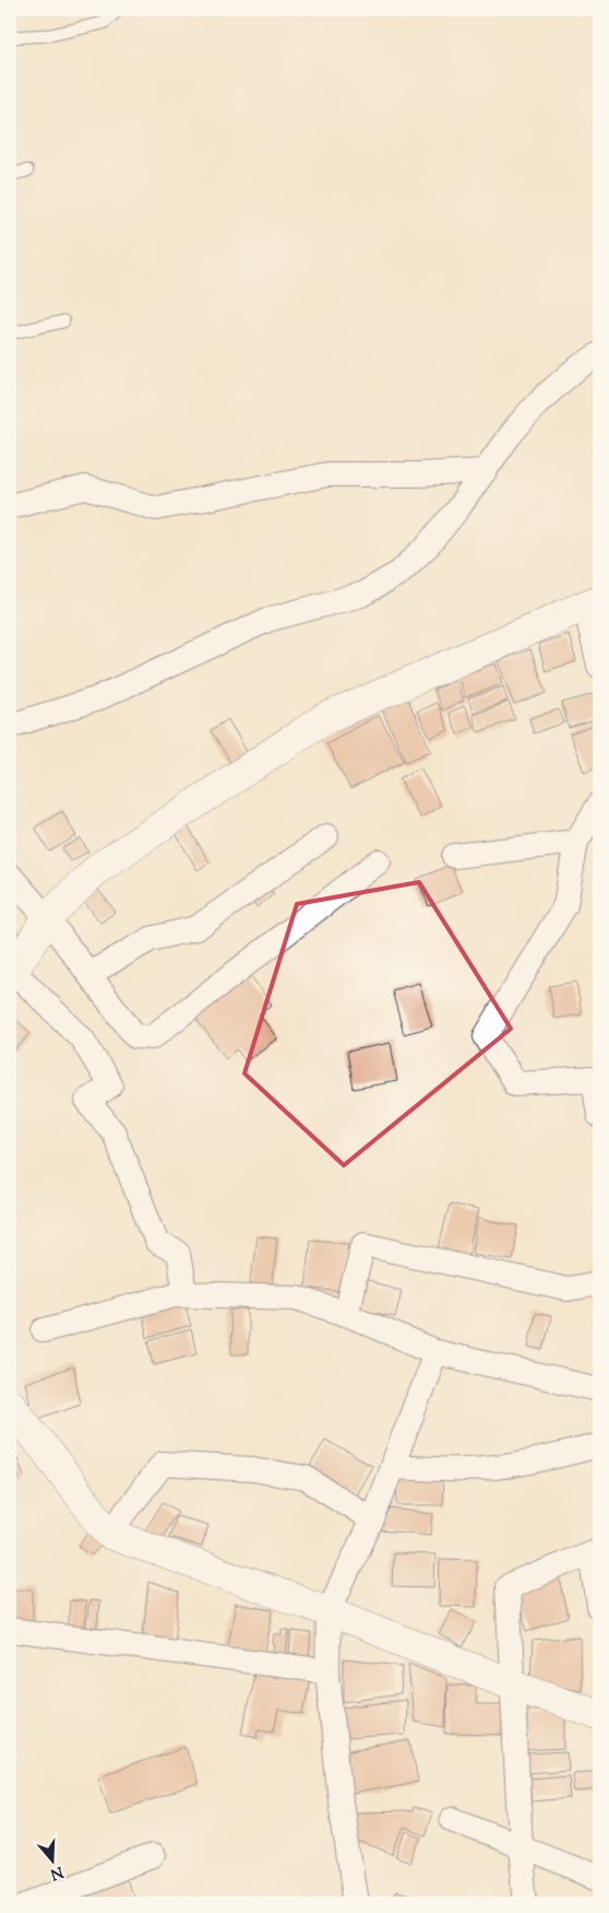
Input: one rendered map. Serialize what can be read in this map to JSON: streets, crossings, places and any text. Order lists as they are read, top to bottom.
{
  "north": "bottom"
}
